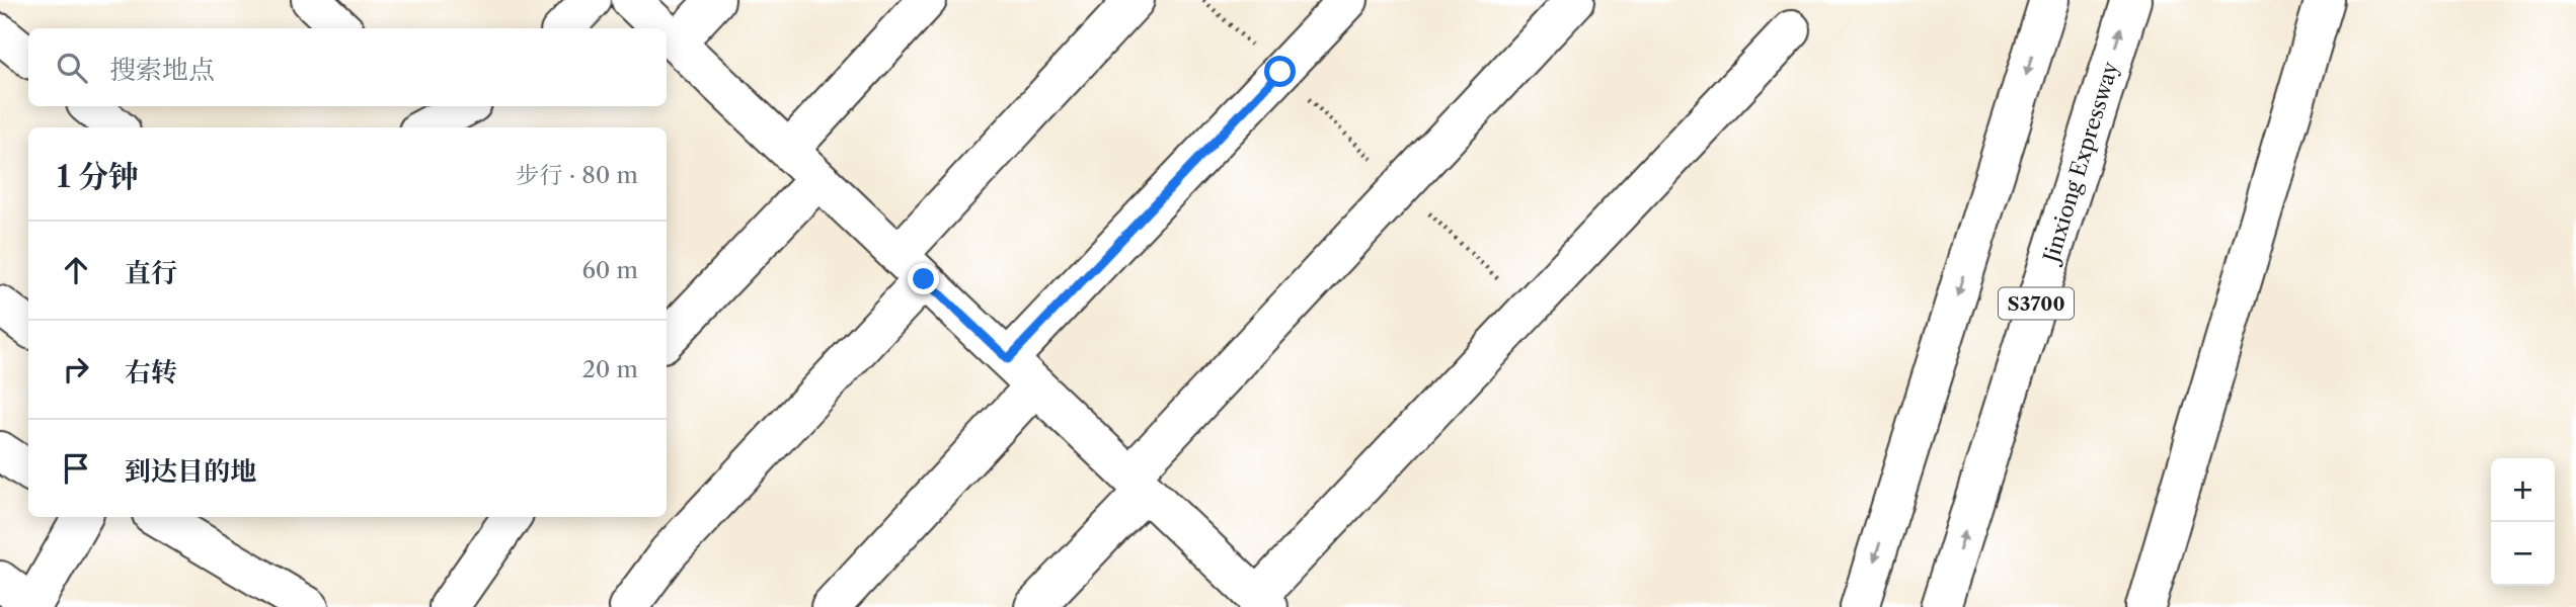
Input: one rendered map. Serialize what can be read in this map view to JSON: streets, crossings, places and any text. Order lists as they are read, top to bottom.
{
  "streets": {
    "main road": ["Jinxiong Expressway", "S3700"]
  },
  "page": {
    "search": "搜索地点",
    "heading": ["1 分钟", "步行 · 80 m"],
    "list": [
      ["直行", "60 m"],
      ["右转", "20 m"],
      "到达目的地"
    ],
    "map_buttons": ["+", "−"]
  }
}
